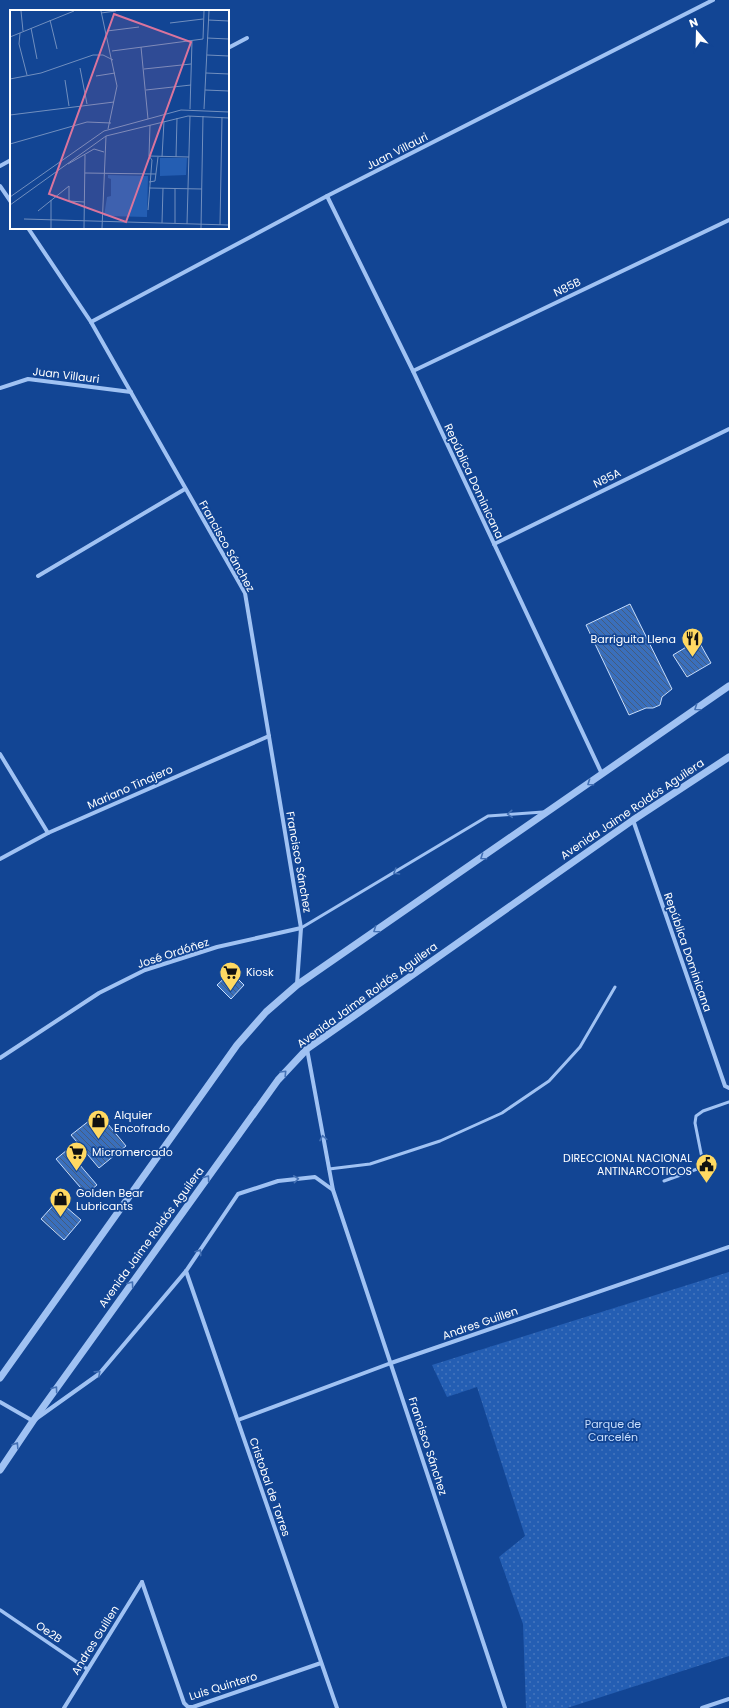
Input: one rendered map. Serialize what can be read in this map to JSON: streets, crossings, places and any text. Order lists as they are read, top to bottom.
{
  "streets": {
    "street": [
      "Juan Villauri",
      "N85B",
      "N85A",
      "República Dominicana",
      "Francisco Sánchez",
      "Mariano Tinajero",
      "Avenida Jaime Roldós Aguilera",
      "José Ordóñez",
      "Andres Guillen",
      "Cristobal de Torres",
      "Oe2B",
      "Luis Quintero"
    ]
  },
  "crossings": [
    ["Juan Villauri", "República Dominicana"],
    ["Juan Villauri", "Francisco Sánchez"],
    ["N85B", "República Dominicana"],
    ["N85A", "República Dominicana"],
    ["República Dominicana", "Avenida Jaime Roldós Aguilera"],
    ["Francisco Sánchez", "Mariano Tinajero"],
    ["Francisco Sánchez", "Avenida Jaime Roldós Aguilera"],
    ["Francisco Sánchez", "José Ordóñez"],
    ["Francisco Sánchez", "Andres Guillen"],
    ["Andres Guillen", "Cristobal de Torres"],
    ["Andres Guillen", "Oe2B"],
    ["Andres Guillen", "Luis Quintero"],
    ["Cristobal de Torres", "Luis Quintero"]
  ],
  "parks": ["Parque de Carcelén"],
  "places": {
    "restaurant": ["Barriguita Llena"],
    "supermarket": ["Kiosk", "Micromercado"],
    "shop": ["Alquier Encofrado", "Golden Bear Lubricants"],
    "public building": ["DIRECCIONAL NACIONAL ANTINARCOTICOS"]
  },
  "north": "top"
}
